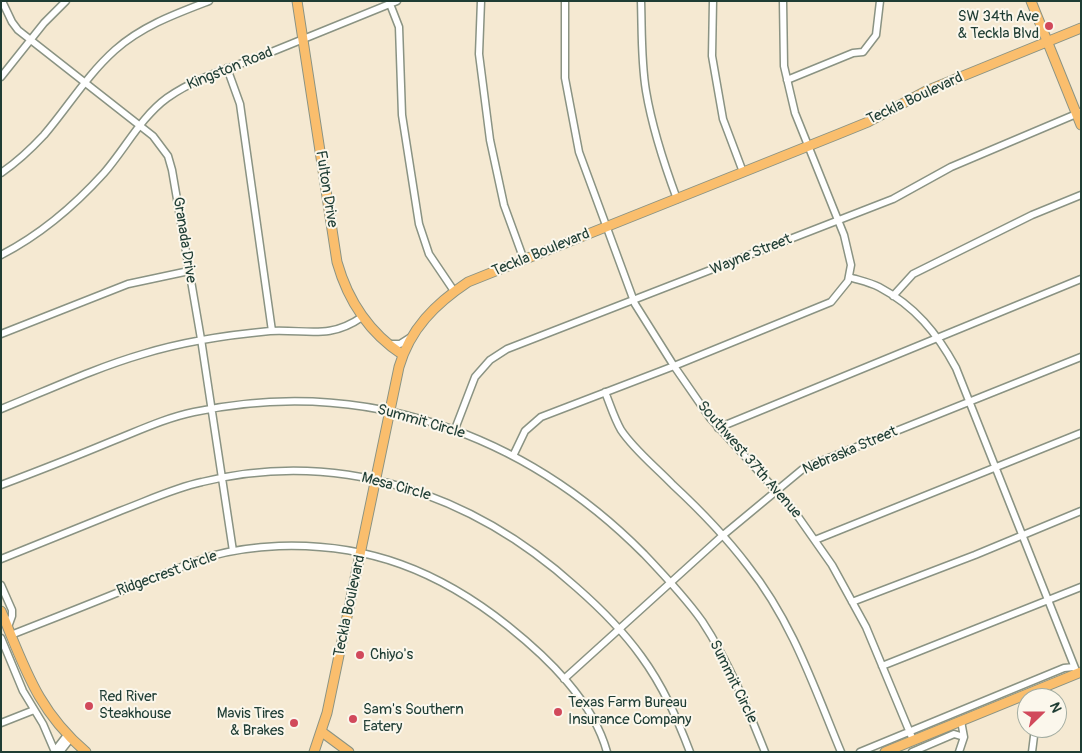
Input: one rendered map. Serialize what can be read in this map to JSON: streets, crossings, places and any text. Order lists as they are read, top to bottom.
{
  "streets": {
    "main road": ["Teckla Boulevard", "Fulton Drive"],
    "street": [
      "Kingston Road",
      "Granada Drive",
      "Wayne Street",
      "Summit Circle",
      "Nebraska Street",
      "Southwest 37th Avenue",
      "Mesa Circle",
      "Ridgecrest Circle"
    ]
  },
  "crossings": [
    ["Kingston Road", "Fulton Drive"],
    ["Kingston Road", "Granada Drive"],
    ["Teckla Boulevard", "Fulton Drive"],
    ["Teckla Boulevard", "Summit Circle"],
    ["Teckla Boulevard", "Southwest 37th Avenue"],
    ["Teckla Boulevard", "Mesa Circle"],
    ["Teckla Boulevard", "Ridgecrest Circle"],
    ["Granada Drive", "Summit Circle"],
    ["Granada Drive", "Mesa Circle"],
    ["Granada Drive", "Ridgecrest Circle"],
    ["Wayne Street", "Summit Circle"],
    ["Wayne Street", "Southwest 37th Avenue"],
    ["Summit Circle", "Nebraska Street"],
    ["Nebraska Street", "Southwest 37th Avenue"],
    ["Nebraska Street", "Mesa Circle"],
    ["Nebraska Street", "Ridgecrest Circle"]
  ],
  "places": [
    "SW 34th Ave & Teckla Blvd",
    "Chiyo's",
    "Red River Steakhouse",
    "Texas Farm Bureau Insurance Company",
    "Sam's Southern Eatery",
    "Mavis Tires & Brakes"
  ],
  "north": "right"
}
